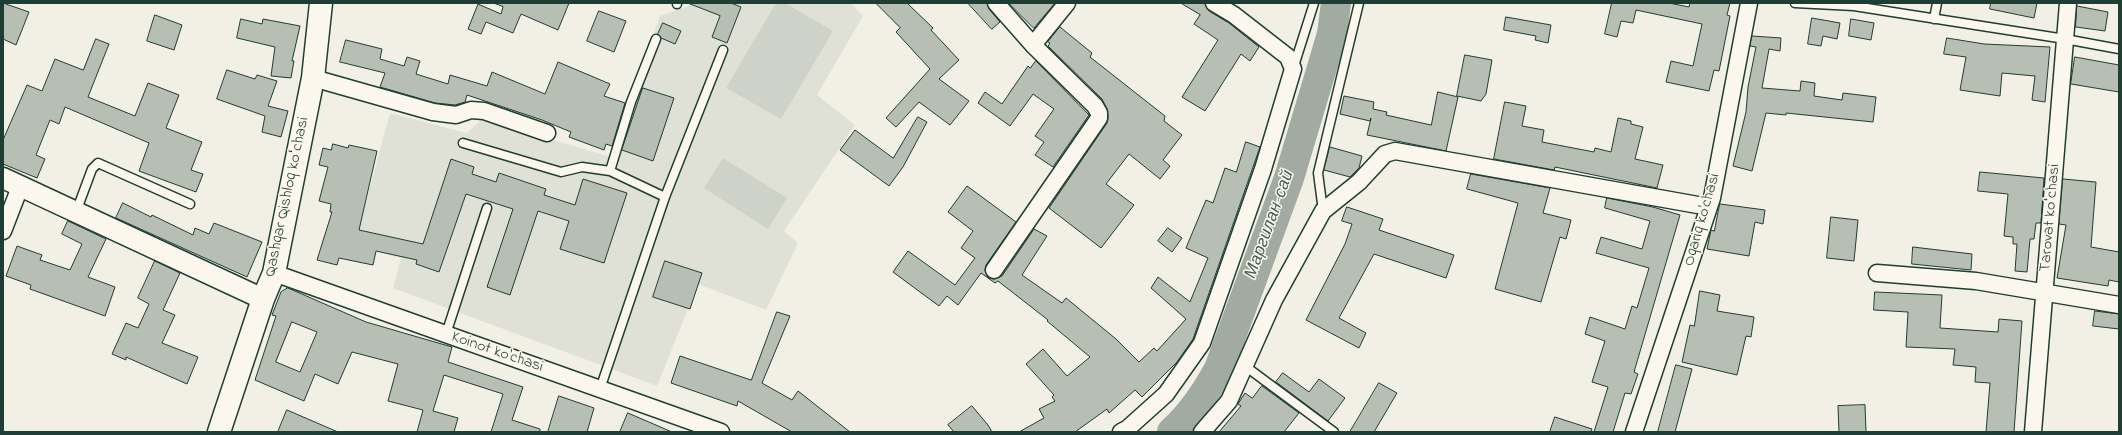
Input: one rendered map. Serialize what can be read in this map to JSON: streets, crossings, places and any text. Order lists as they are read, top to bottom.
{
  "streets": {
    "main road": ["Qashqar Qishloq koʻchasi"],
    "street": ["Tarovat koʻchasi", "Oqariq ko'chasi", "Koinot ko'chasi"]
  },
  "crossings": [
    ["Qashqar Qishloq koʻchasi", "Koinot ko'chasi"]
  ],
  "water": ["Маргилан-сай"]
}
